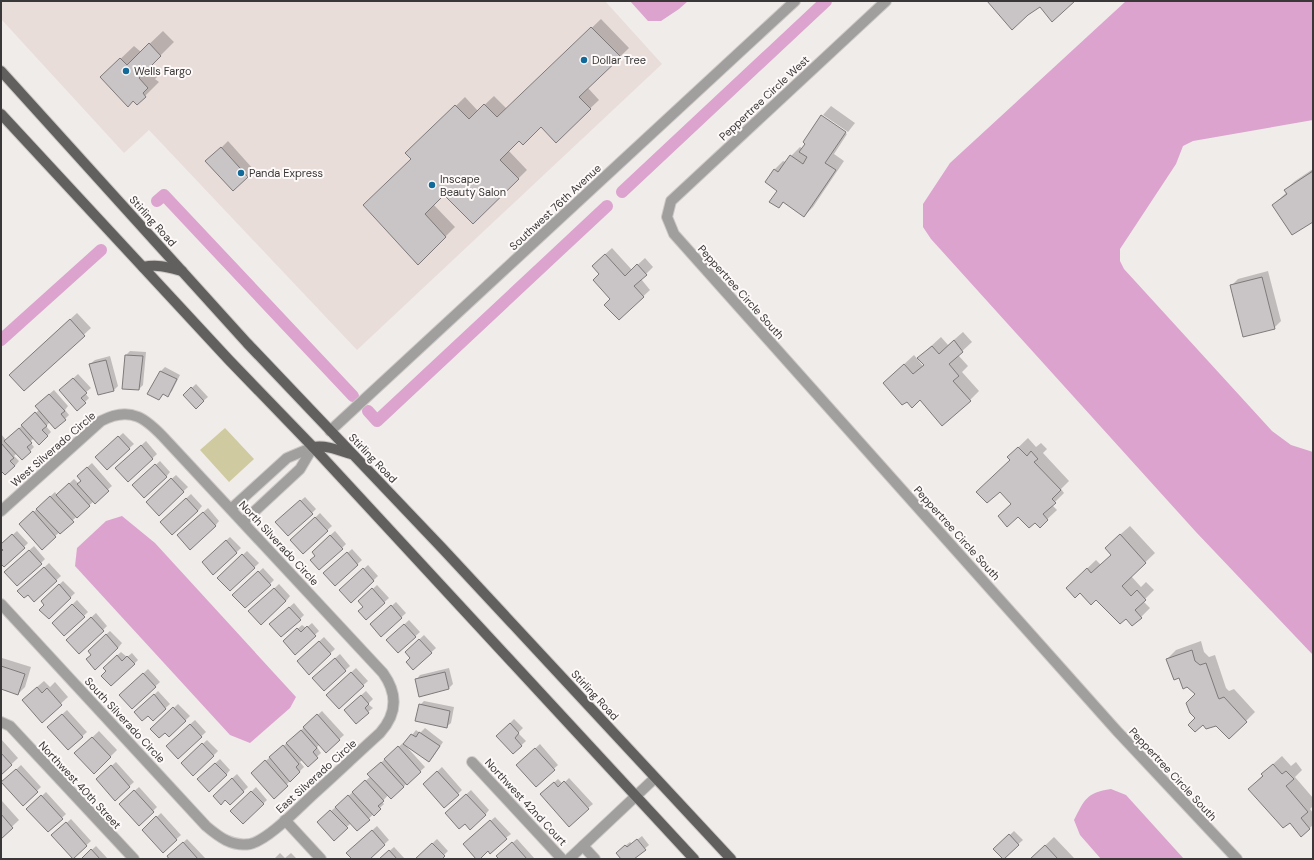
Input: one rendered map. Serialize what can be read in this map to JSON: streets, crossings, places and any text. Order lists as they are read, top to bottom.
{
  "streets": {
    "main road": ["Stirling Road"],
    "street": [
      "Peppertree Circle West",
      "Southwest 76th Avenue",
      "Peppertree Circle South",
      "West Silverado Circle",
      "North Silverado Circle",
      "South Silverado Circle",
      "East Silverado Circle",
      "Northwest 40th Street",
      "Northwest 42nd Court"
    ]
  },
  "crossings": [
    ["Peppertree Circle West", "Peppertree Circle South"],
    ["Southwest 76th Avenue", "Stirling Road"],
    ["West Silverado Circle", "North Silverado Circle"],
    ["North Silverado Circle", "East Silverado Circle"],
    ["South Silverado Circle", "East Silverado Circle"]
  ],
  "places": [
    "Dollar Tree",
    "Wells Fargo",
    "Panda Express",
    "Inscape Beauty Salon"
  ]
}
